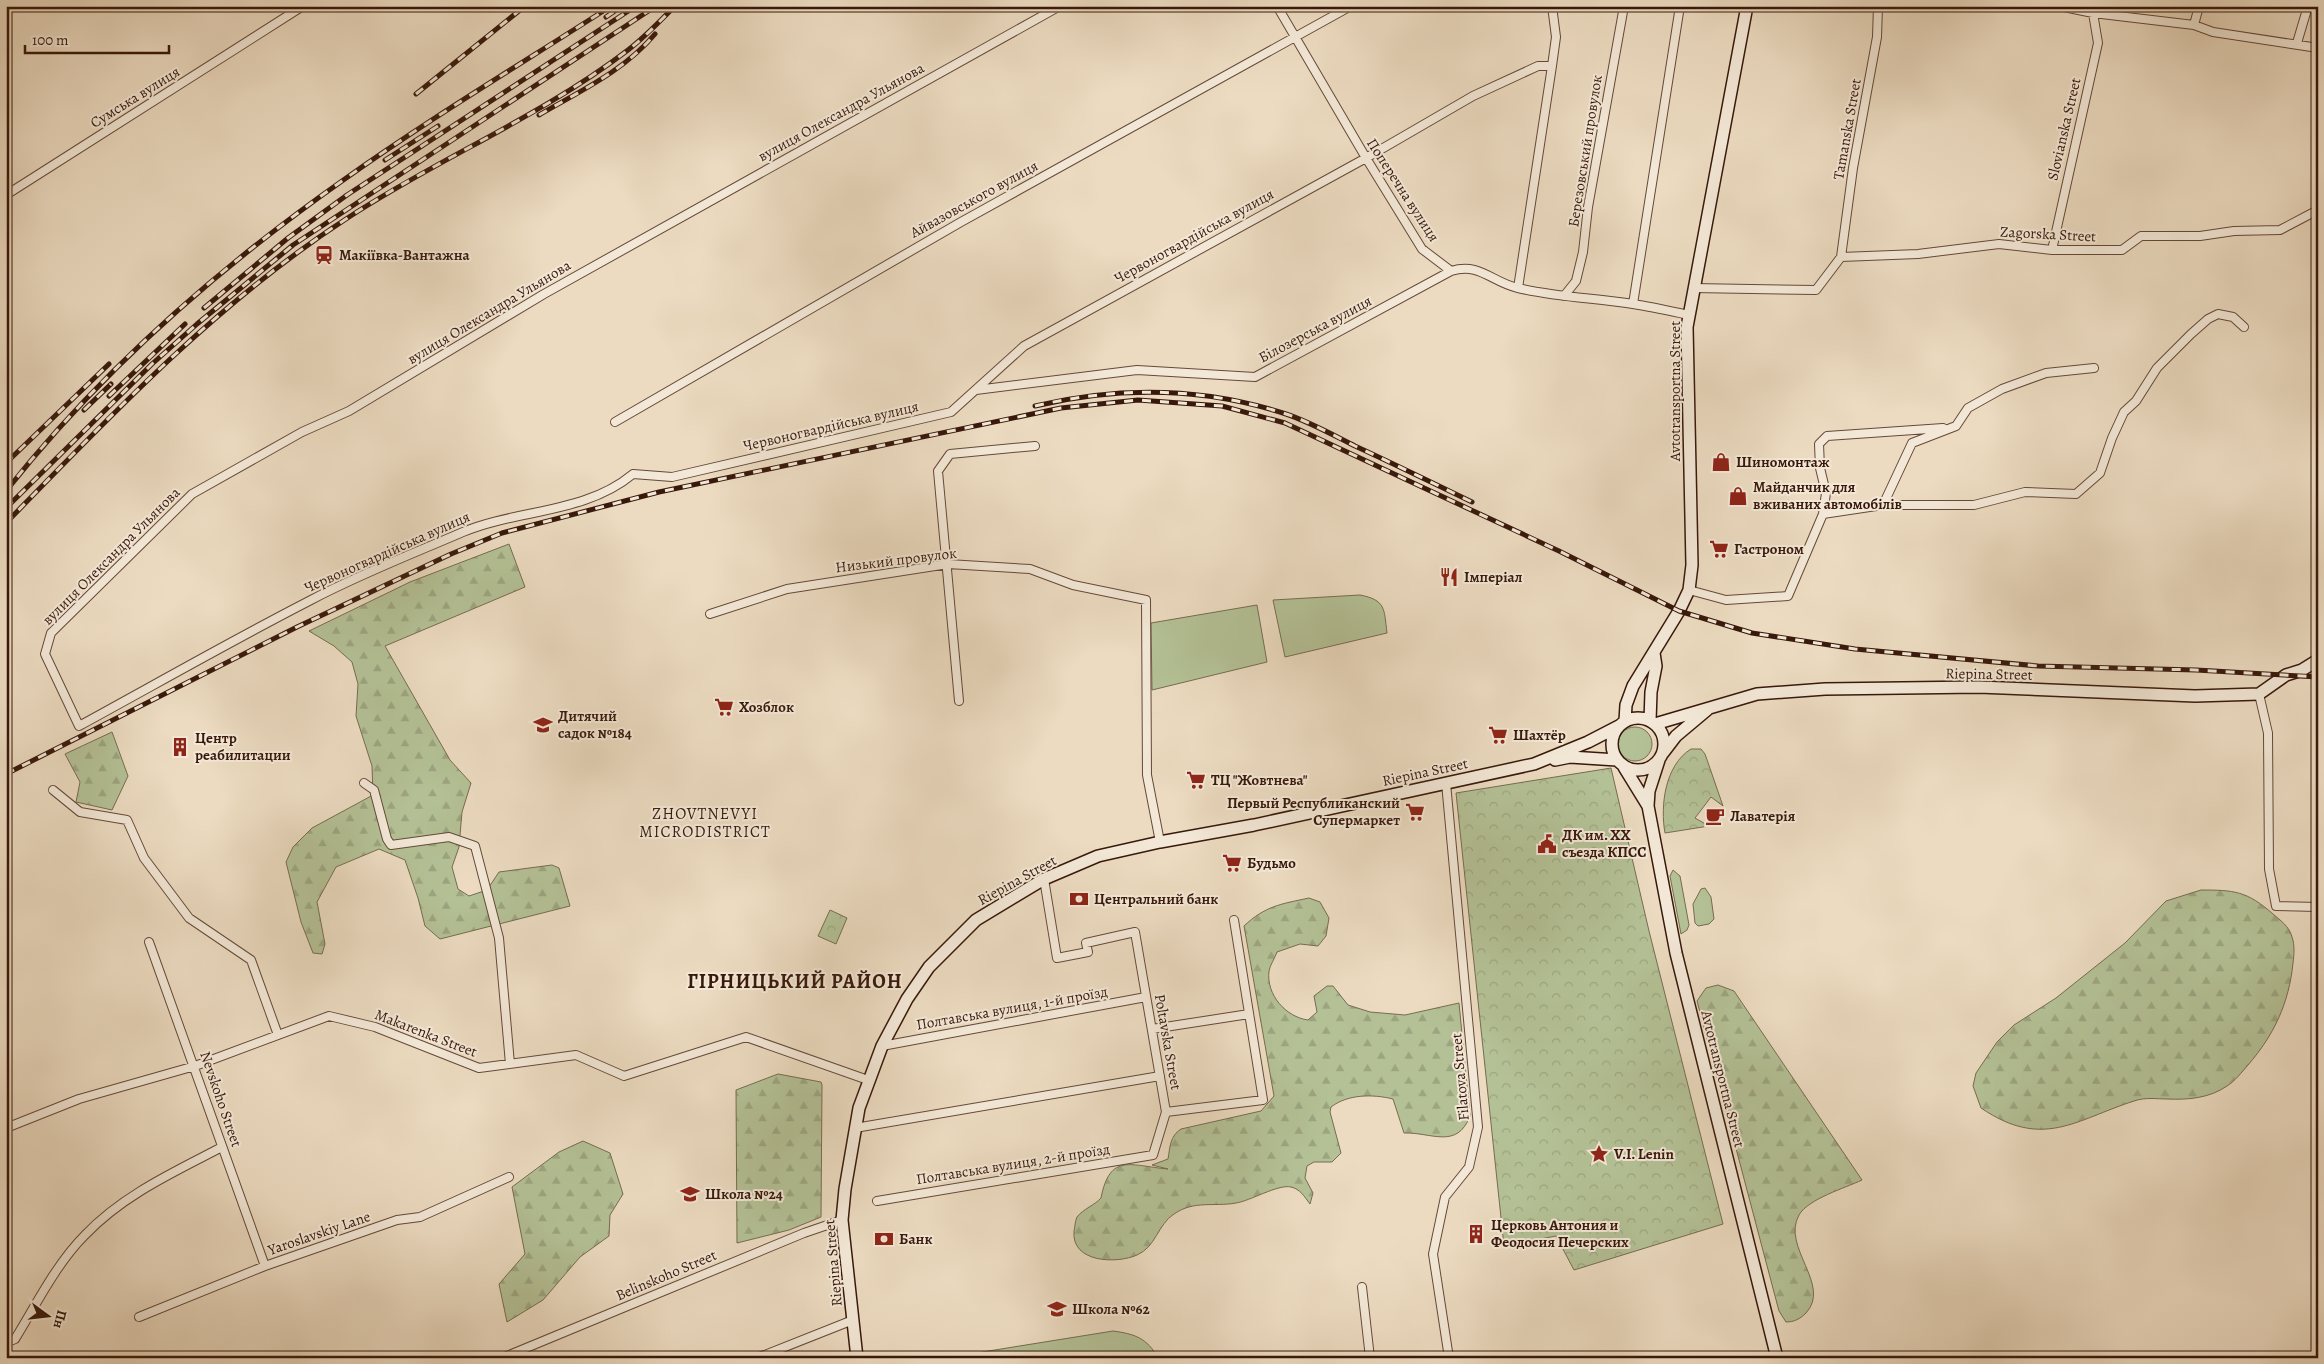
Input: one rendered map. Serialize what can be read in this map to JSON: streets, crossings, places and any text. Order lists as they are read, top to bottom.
{
  "streets": {
    "street": [
      "Сумська вулиця",
      "вулиця Олександра Ульянова",
      "Tamanska Street",
      "Slovianska Street",
      "Березовський провулок",
      "Поперечна вулиця",
      "Айвазовського вулиця",
      "Zagorska Street",
      "Червоногвардійська вулиця",
      "Білозерська вулиця",
      "Avtotransportna Street",
      "Низький провулок",
      "Riepina Street",
      "Полтавська вулиця, 1-й проїзд",
      "Makarenka Street",
      "Poltavska Street",
      "Filatova Street",
      "Nevskoho Street",
      "Полтавська вулиця, 2-й проїзд",
      "Yaroslavskiy Lane",
      "Belinskoho Street"
    ]
  },
  "crossings": [
    ["вулиця Олександра Ульянова", "Червоногвардійська вулиця"],
    ["Tamanska Street", "Zagorska Street"],
    ["Slovianska Street", "Zagorska Street"],
    ["Поперечна вулиця", "Айвазовського вулиця"],
    ["Поперечна вулиця", "Червоногвардійська вулиця"],
    ["Поперечна вулиця", "Білозерська вулиця"],
    ["Червоногвардійська вулиця", "Білозерська вулиця"],
    ["Avtotransportna Street", "Riepina Street"],
    ["Низький провулок", "Riepina Street"],
    ["Riepina Street", "Полтавська вулиця, 1-й проїзд"],
    ["Riepina Street", "Makarenka Street"],
    ["Riepina Street", "Poltavska Street"],
    ["Riepina Street", "Filatova Street"],
    ["Riepina Street", "Belinskoho Street"],
    ["Полтавська вулиця, 1-й проїзд", "Poltavska Street"],
    ["Makarenka Street", "Nevskoho Street"],
    ["Poltavska Street", "Полтавська вулиця, 2-й проїзд"],
    ["Nevskoho Street", "Yaroslavskiy Lane"]
  ],
  "districts": ["ZHOVTNEVYI MICRODISTRICT", "ГІРНИЦЬКИЙ РАЙОН"],
  "places": {
    "station": ["Макіївка-Вантажна"],
    "shop": ["Шиномонтаж", "Майданчик для вживаних автомобілів"],
    "supermarket": [
      "Гастроном",
      "Хозблок",
      "Шахтёр",
      "ТЦ \"Жовтнева\"",
      "Первый Республиканский Супермаркет",
      "Будьмо"
    ],
    "restaurant": ["Імперіал"],
    "school or university": ["Дитячий садок №184", "Школа №24", "Школа №62"],
    "building": ["Центр реабилитации", "Церковь Антония и Феодосия Печерских"],
    "cafe": ["Лаватерія"],
    "public building": ["ДК им. XX съезда КПСС"],
    "bank": ["Центральний банк", "Банк"],
    "place": ["V.I. Lenin"]
  },
  "scale_bar": "100 m",
  "north": "right"
}
